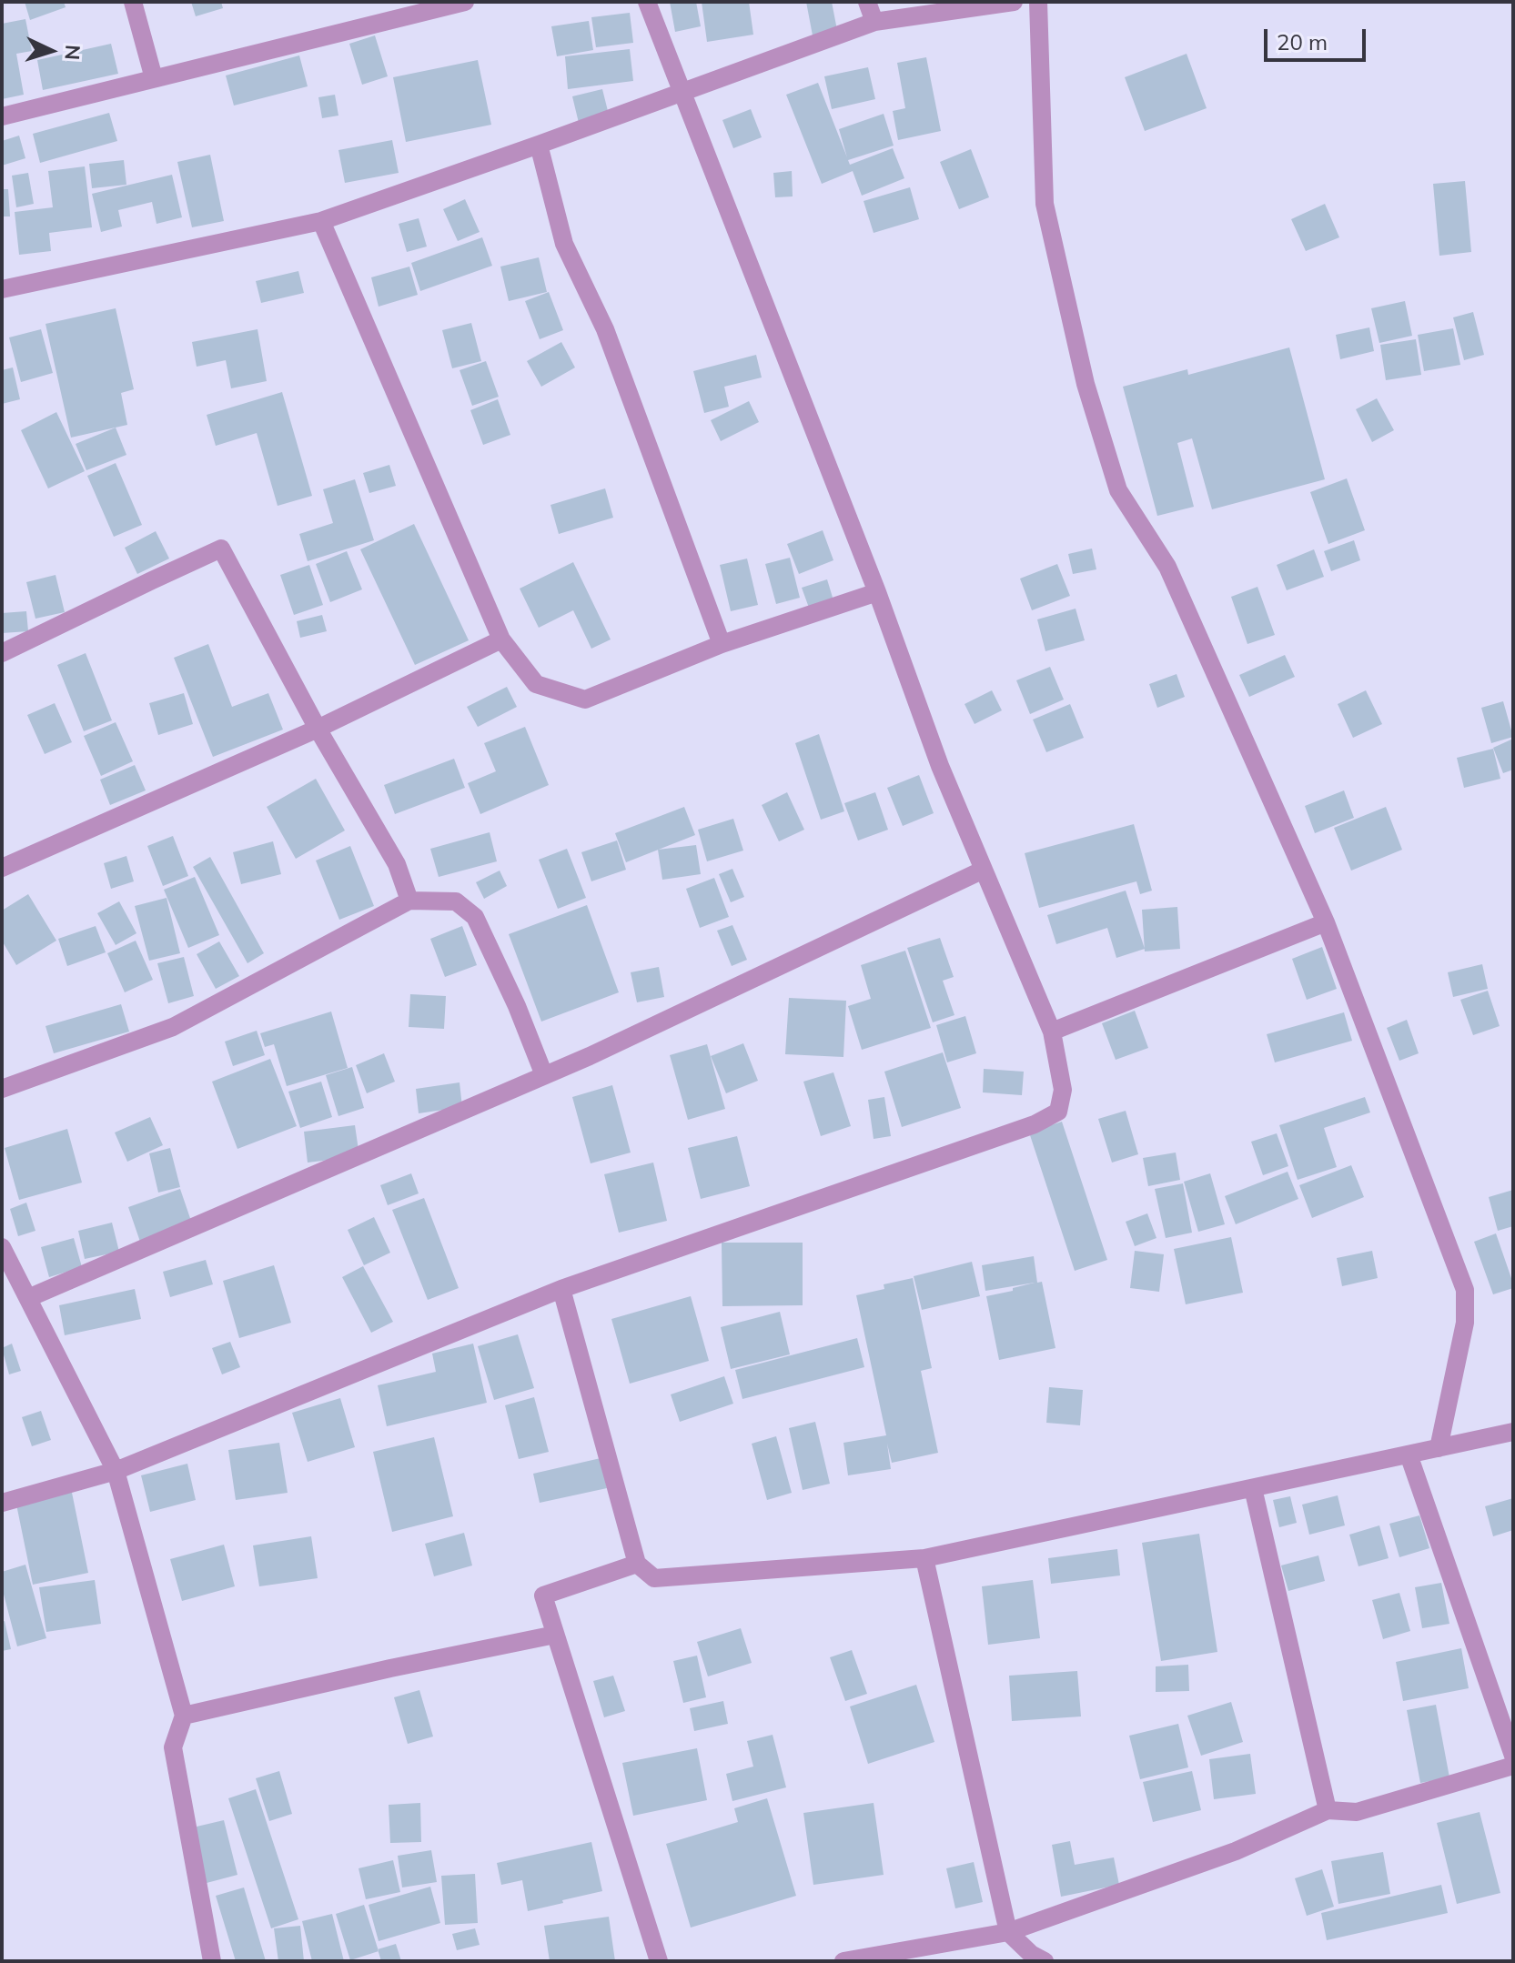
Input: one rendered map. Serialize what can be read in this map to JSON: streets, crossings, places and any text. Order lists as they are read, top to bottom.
{
  "scale_bar": "20 m",
  "north": "right"
}
